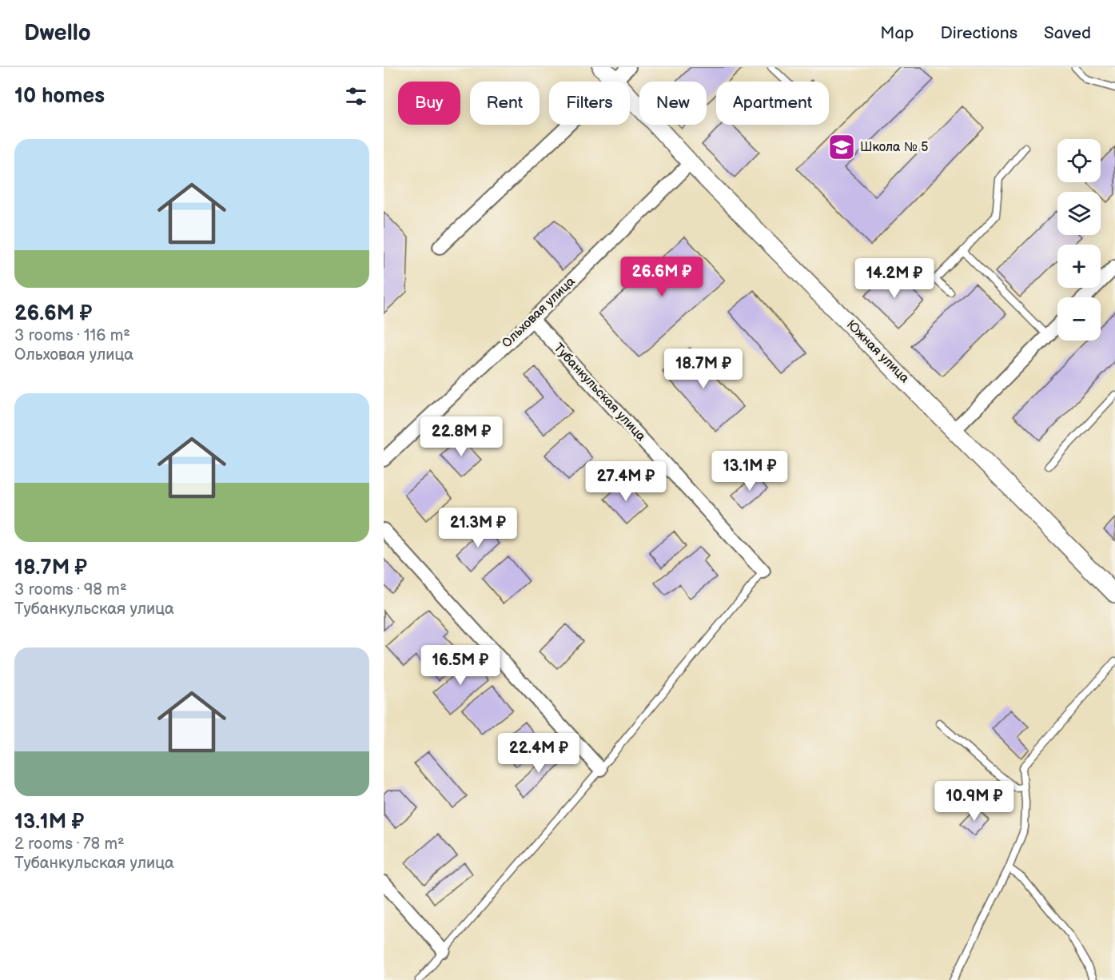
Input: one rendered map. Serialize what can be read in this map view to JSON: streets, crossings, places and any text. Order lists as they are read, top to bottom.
{
  "streets": {
    "street": ["Ольховая улица", "Южная улица", "Тубанкульская улица"]
  },
  "crossings": [
    ["Ольховая улица", "Южная улица"],
    ["Ольховая улица", "Тубанкульская улица"]
  ],
  "places": {
    "school or university": ["Школа № 5"]
  },
  "page": {
    "header": "Dwello",
    "nav": ["Map", "Directions", "Saved"],
    "heading": "10 homes",
    "chip": [
      "Buy",
      "Rent",
      "Filters",
      "New",
      "Apartment"
    ],
    "list": [
      {
        "name": "26.6M ₽",
        "note": "3 rooms · 116 m² · Ольховая улица"
      },
      {
        "name": "18.7M ₽",
        "note": "3 rooms · 98 m² · Тубанкульская улица"
      },
      {
        "name": "13.1M ₽",
        "note": "2 rooms · 78 m² · Тубанкульская улица"
      }
    ],
    "map_buttons": ["+", "−"],
    "price": [
      "26.6M ₽",
      "14.2M ₽",
      "18.7M ₽",
      "22.8M ₽",
      "13.1M ₽",
      "27.4M ₽",
      "21.3M ₽",
      "16.5M ₽",
      "22.4M ₽",
      "10.9M ₽"
    ]
  }
}
